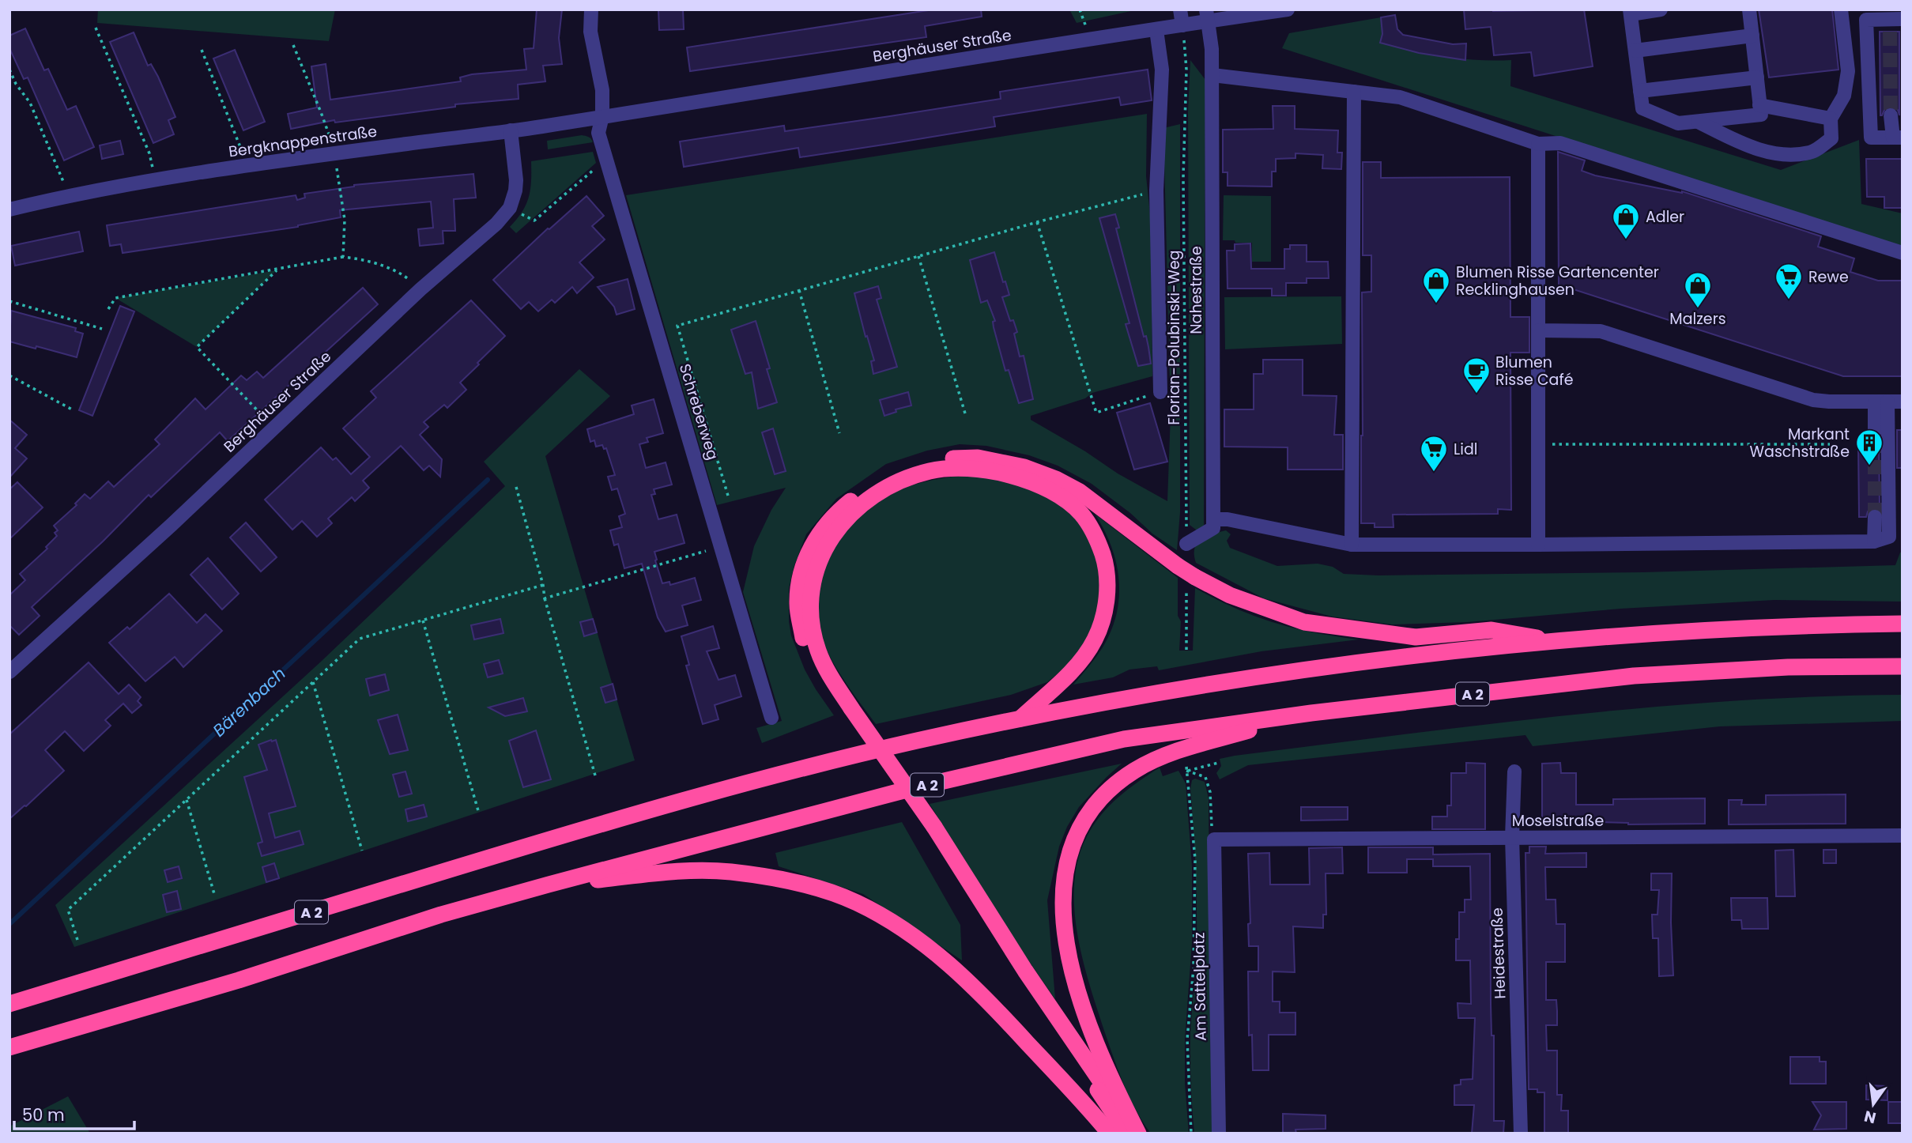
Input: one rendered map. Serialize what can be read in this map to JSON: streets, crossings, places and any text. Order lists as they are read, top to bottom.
{
  "streets": {
    "highway": ["A 2"],
    "street": [
      "Berghäuser Straße",
      "Bergknappenstraße",
      "Nahestraße",
      "Schreberweg",
      "Moselstraße",
      "Heidestraße",
      "Am Sattelplatz"
    ],
    "path": ["Florian-Polubinski-Weg"]
  },
  "crossings": [
    ["Berghäuser Straße", "Bergknappenstraße"],
    ["Berghäuser Straße", "Nahestraße"],
    ["Berghäuser Straße", "Florian-Polubinski-Weg"],
    ["Berghäuser Straße", "Schreberweg"],
    ["Bergknappenstraße", "Schreberweg"],
    ["Moselstraße", "Heidestraße"],
    ["Moselstraße", "Am Sattelplatz"]
  ],
  "water": ["Bärenbach"],
  "places": {
    "shop": ["Adler", "Blumen Risse Gartencenter Recklinghausen", "Malzers"],
    "supermarket": ["Rewe", "Lidl"],
    "cafe": ["Blumen Risse Café"],
    "building": ["Markant Waschstraße"]
  },
  "scale_bar": "50 m",
  "north": "bottom"
}
